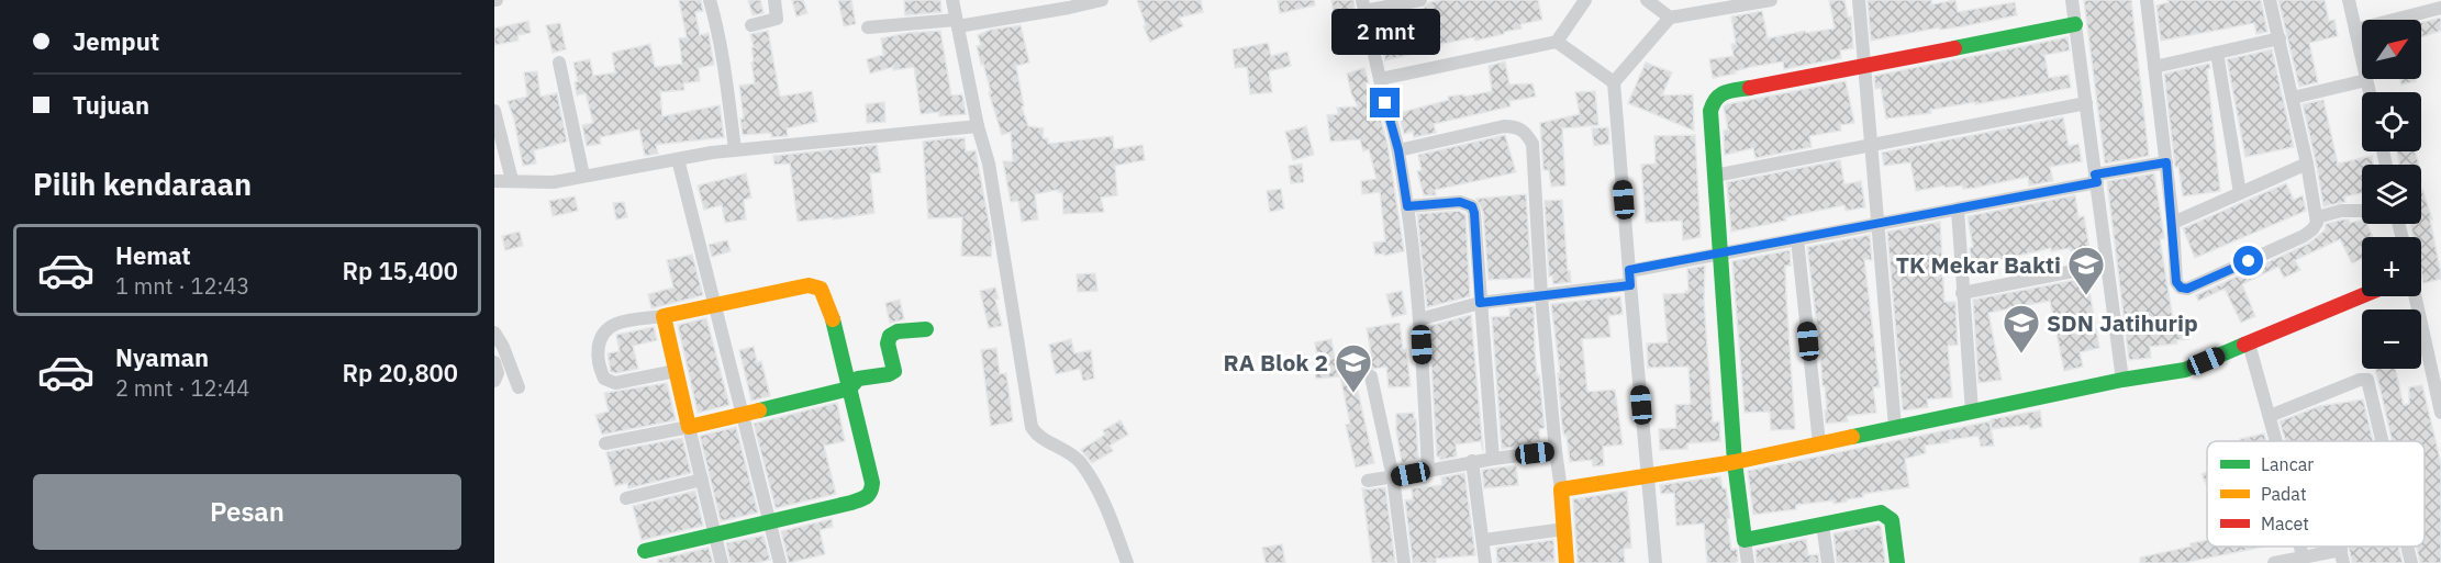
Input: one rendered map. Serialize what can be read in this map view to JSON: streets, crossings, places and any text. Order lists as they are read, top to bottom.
{
  "places": {
    "school or university": ["TK Mekar Bakti", "SDN Jatihurip", "RA Blok 2"]
  },
  "legend": ["Lancar", "Padat", "Macet"],
  "north": "top right",
  "page": {
    "banner": ["Jemput", "Tujuan"],
    "bubble": "2 mnt",
    "map_buttons": ["+", "−"],
    "heading": "Pilih kendaraan",
    "list": [
      {
        "name": "Hemat",
        "note": "1 mnt · 12:43",
        "value": "Rp 15,400"
      },
      {
        "name": "Nyaman",
        "note": "2 mnt · 12:44",
        "value": "Rp 20,800"
      }
    ],
    "buttons": "Pesan"
  }
}
